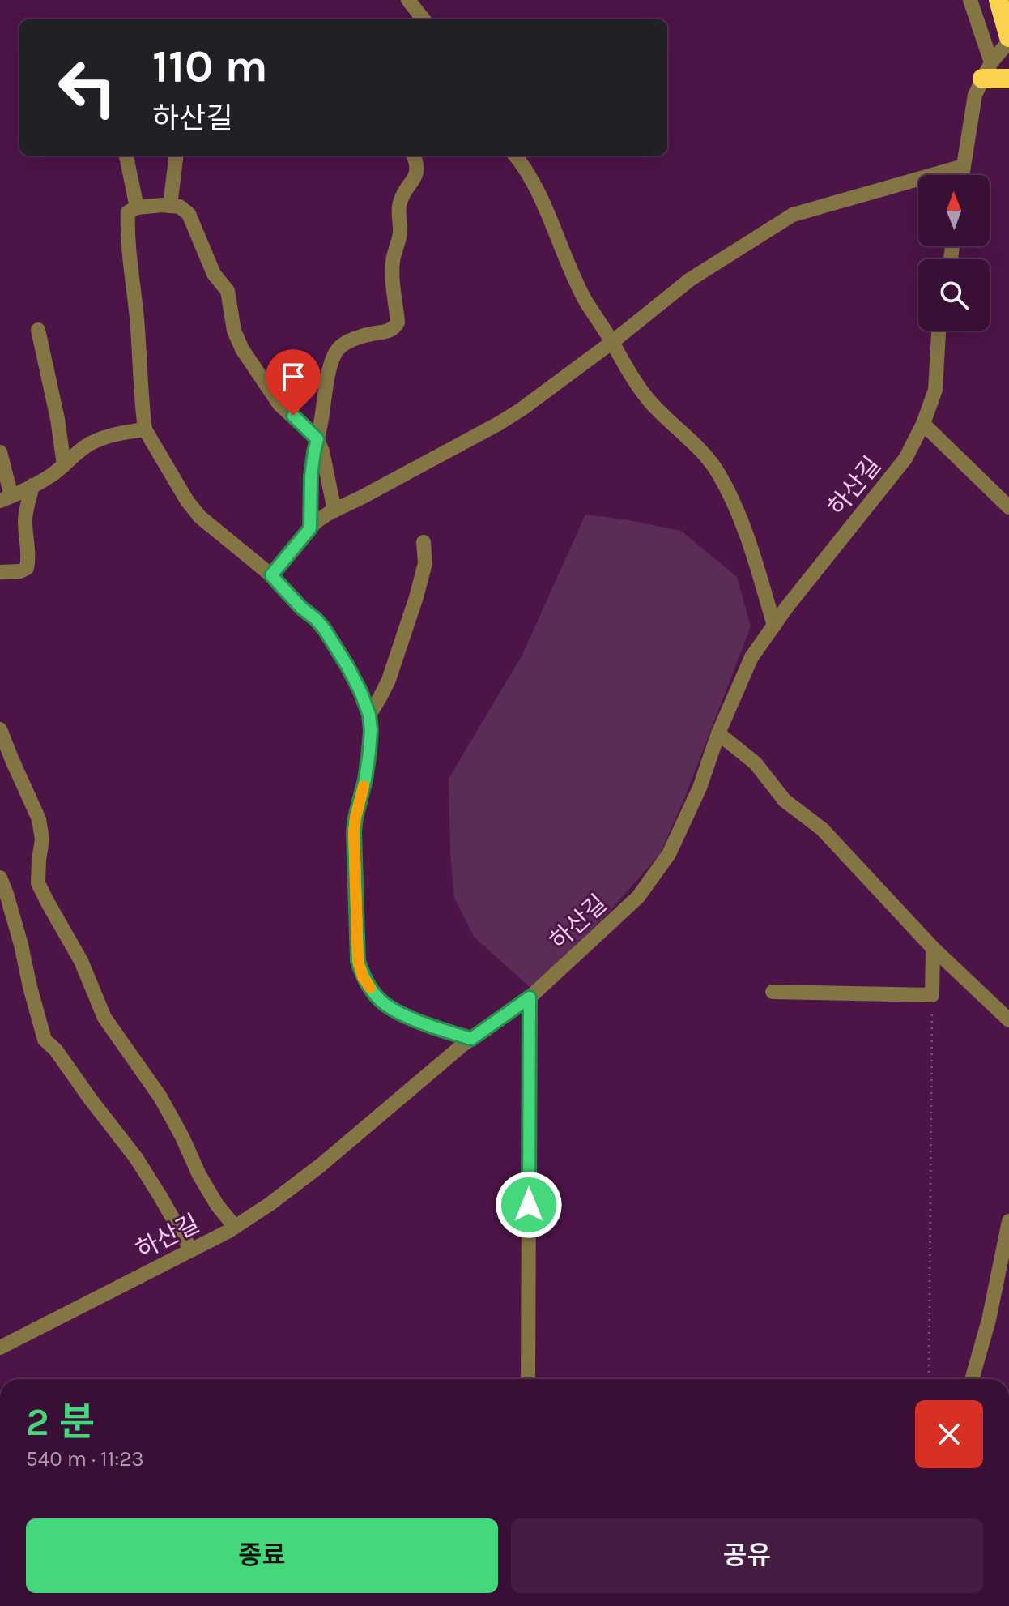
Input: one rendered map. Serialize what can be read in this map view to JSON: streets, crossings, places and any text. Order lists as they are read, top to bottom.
{
  "streets": {
    "street": ["하산길"]
  },
  "north": "top",
  "page": {
    "turn": ["110 m", "하산길"],
    "heading": ["2 분", "540 m · 11:23"],
    "buttons": ["종료", "공유"]
  }
}
